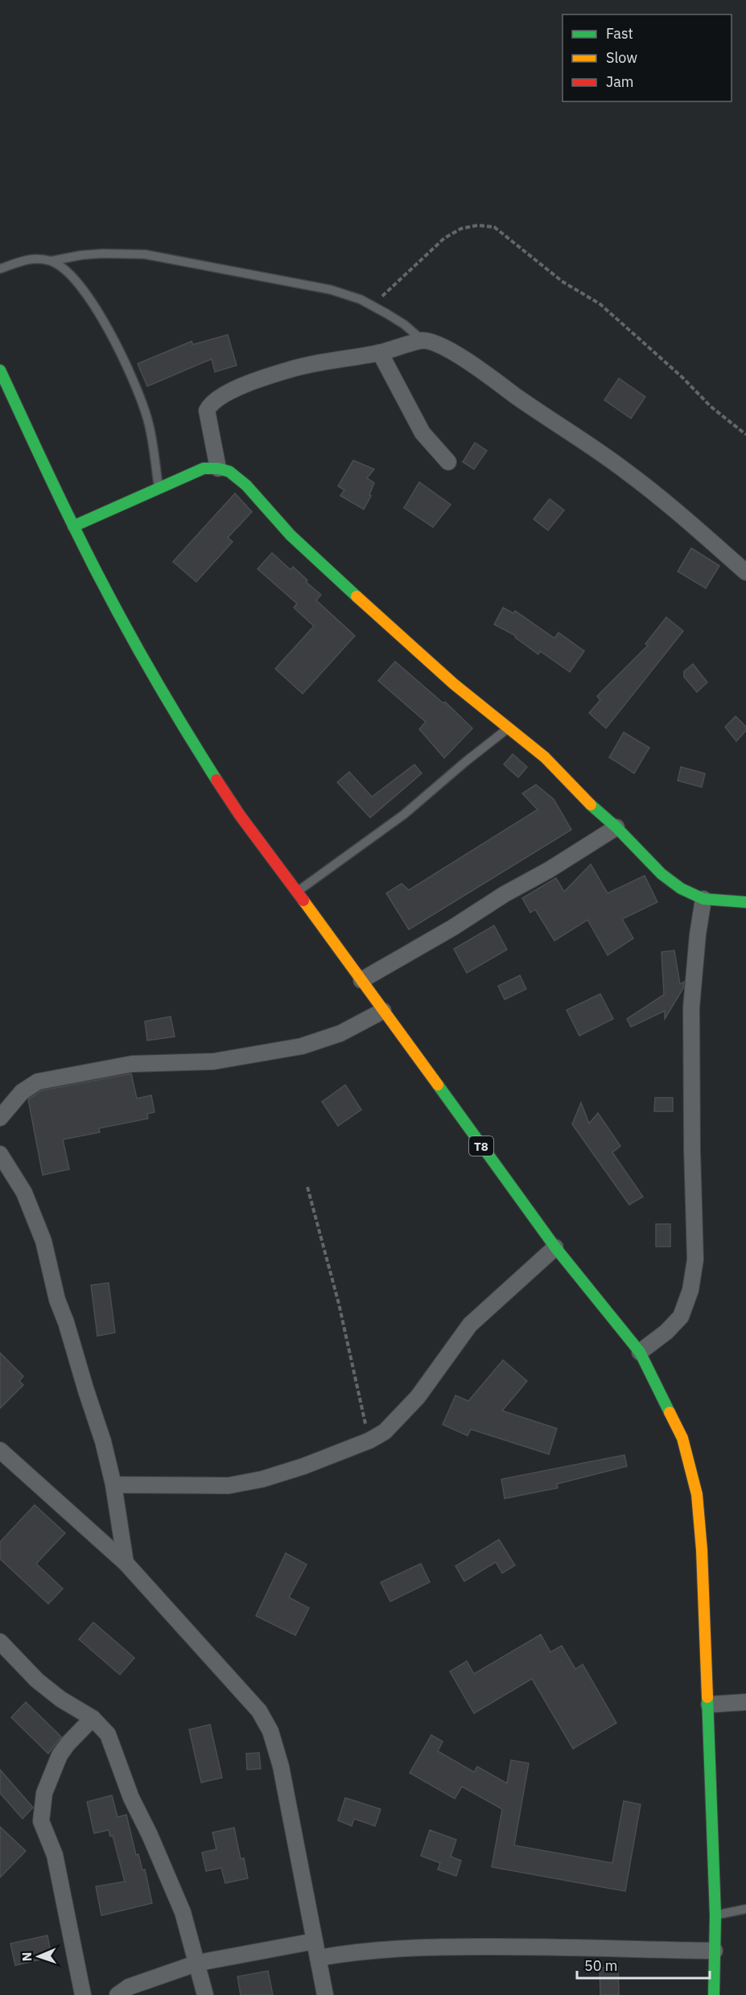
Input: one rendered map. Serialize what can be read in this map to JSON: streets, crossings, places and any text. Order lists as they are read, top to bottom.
{
  "streets": {
    "main road": ["T8"]
  },
  "legend": ["Fast", "Slow", "Jam"],
  "scale_bar": "50 m",
  "north": "left"
}
